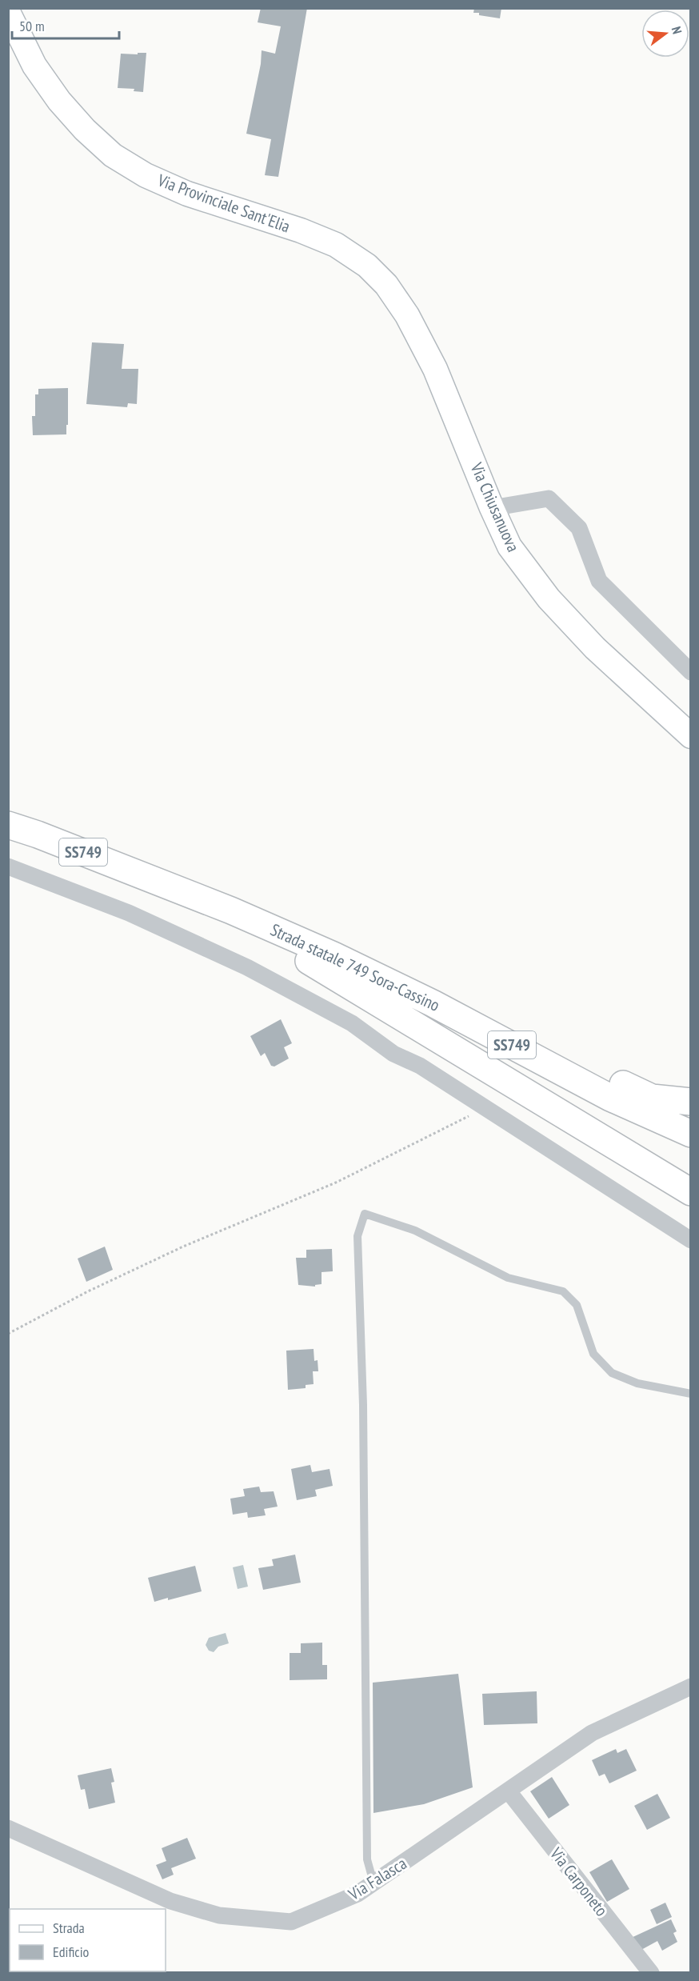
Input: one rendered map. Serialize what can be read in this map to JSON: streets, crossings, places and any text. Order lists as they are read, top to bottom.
{
  "streets": {
    "highway": ["SS749", "Strada statale 749 Sora-Cassino"],
    "street": [
      "Via Provinciale Sant'Elia",
      "Via Chiusanuova",
      "Via Falasca",
      "Via Carponeto"
    ]
  },
  "crossings": [
    ["Via Provinciale Sant'Elia", "Via Chiusanuova"],
    ["Via Falasca", "Via Carponeto"]
  ],
  "legend": ["Strada", "Edificio"],
  "scale_bar": "50 m",
  "north": "right"
}
